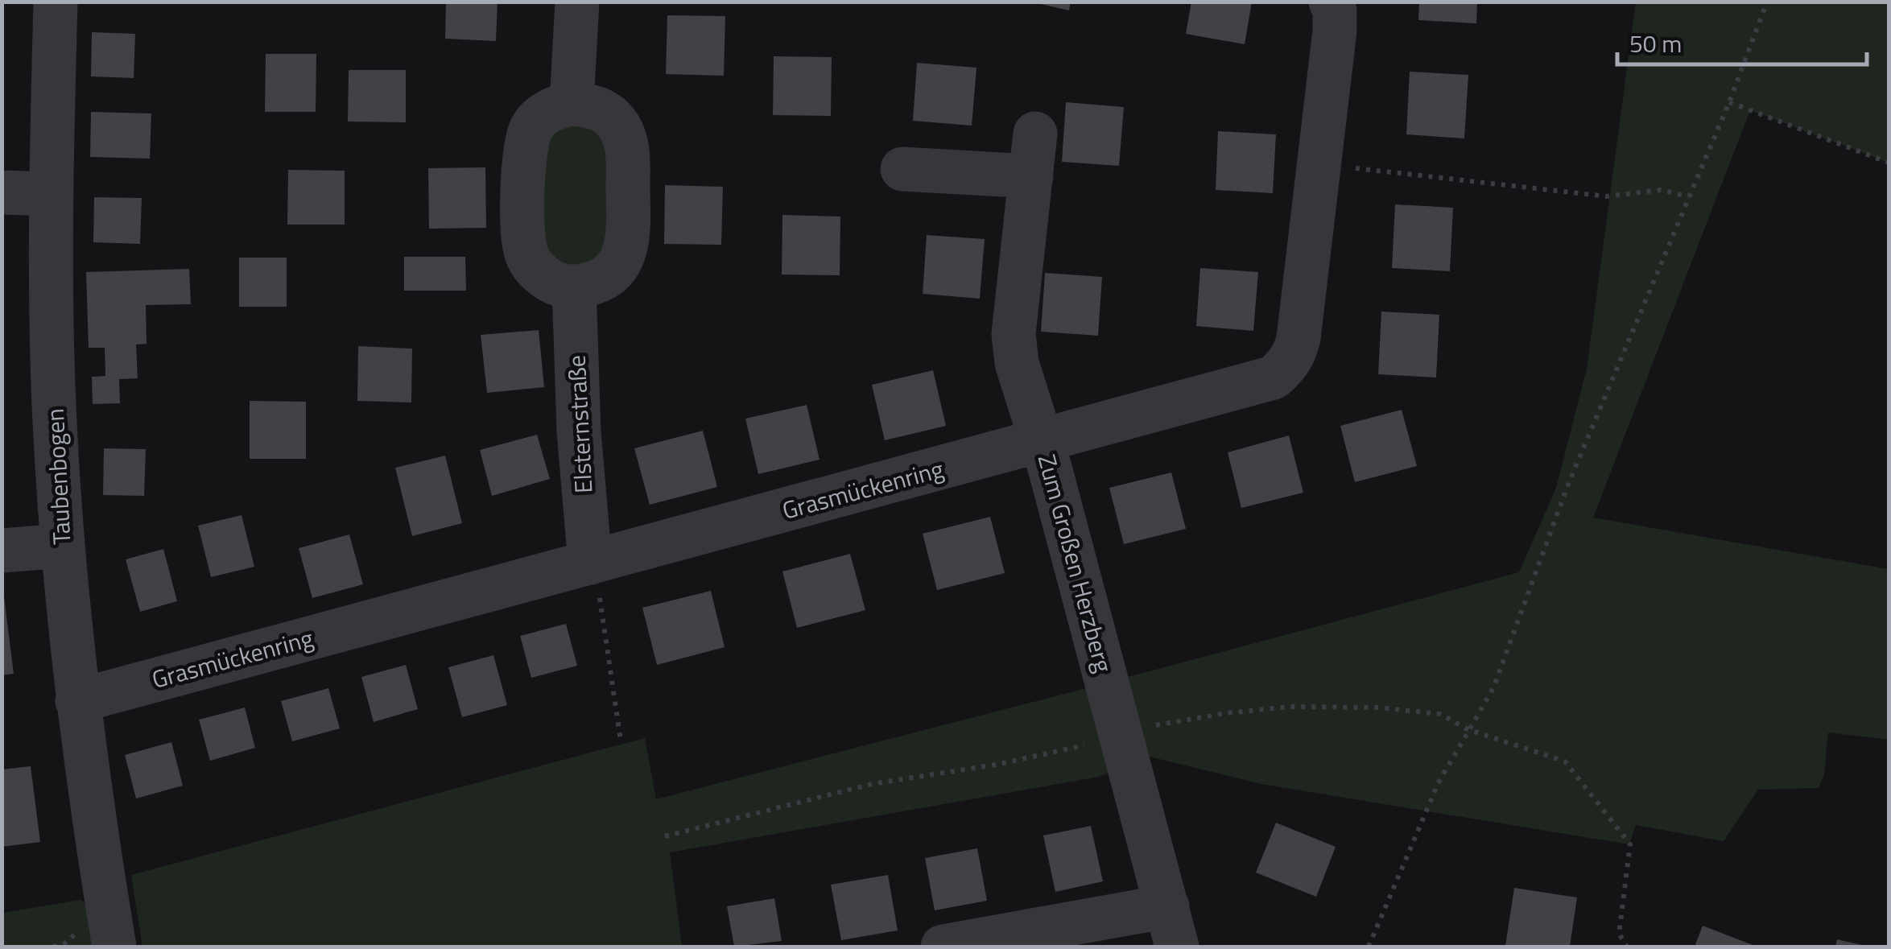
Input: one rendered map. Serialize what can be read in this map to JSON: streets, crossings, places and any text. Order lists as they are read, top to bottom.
{
  "streets": {
    "street": [
      "Elsternstraße",
      "Taubenbogen",
      "Grasmückenring",
      "Zum Großen Herzberg"
    ]
  },
  "crossings": [
    ["Elsternstraße", "Grasmückenring"],
    ["Taubenbogen", "Grasmückenring"],
    ["Grasmückenring", "Zum Großen Herzberg"]
  ],
  "scale_bar": "50 m"
}
